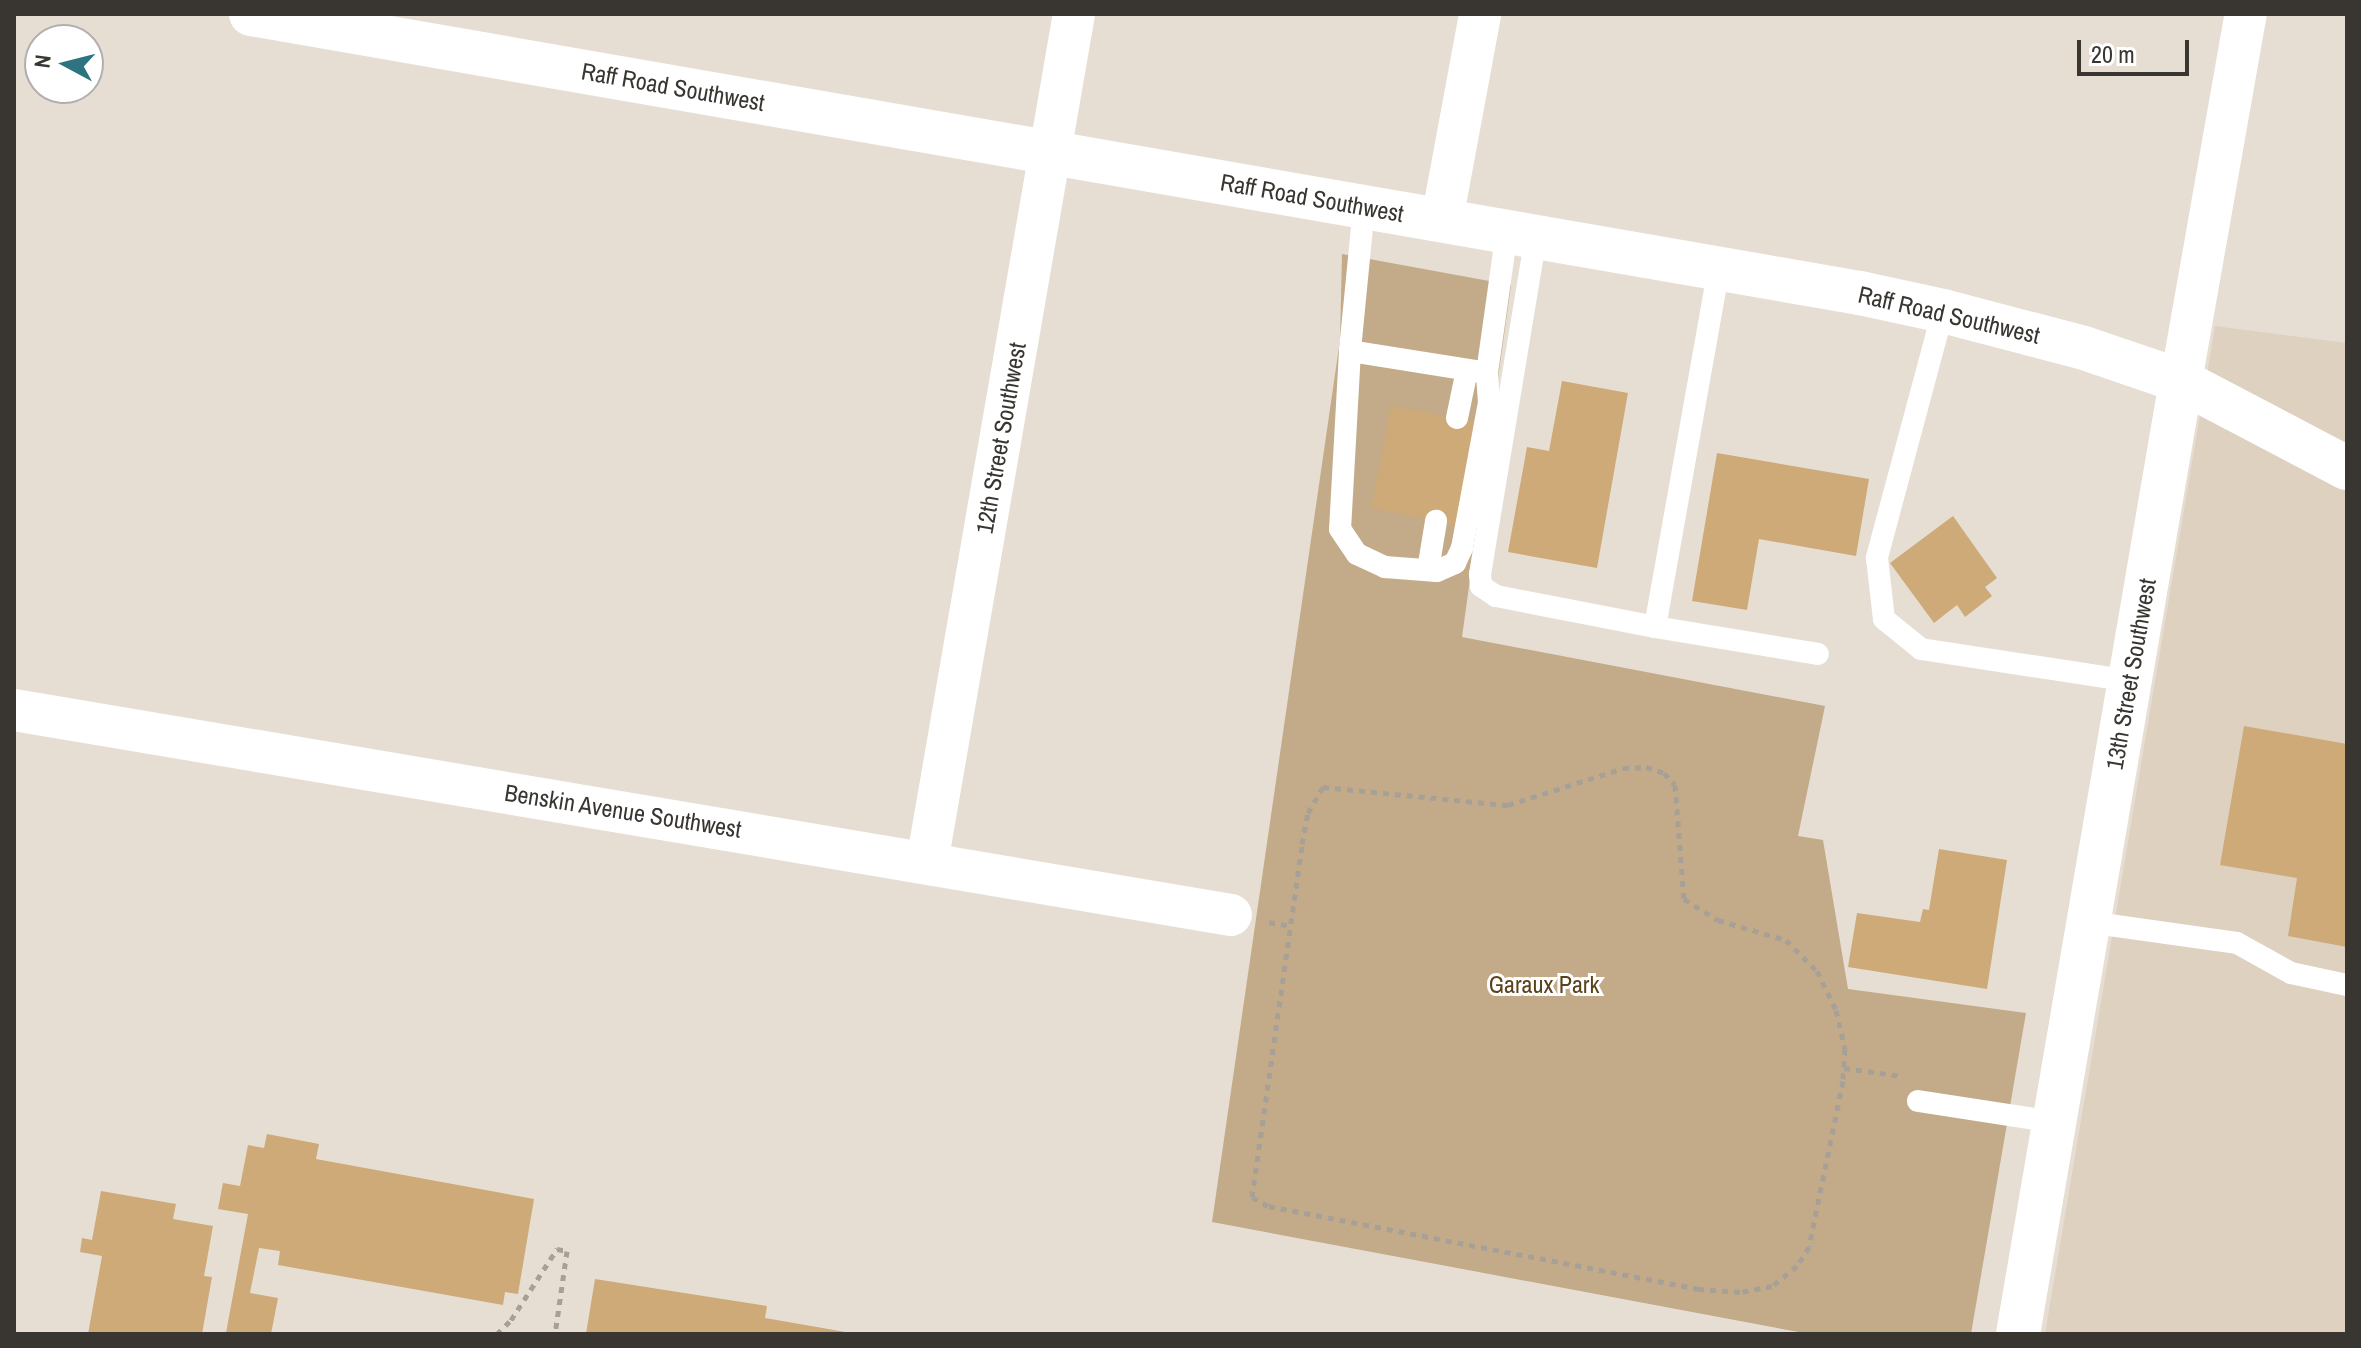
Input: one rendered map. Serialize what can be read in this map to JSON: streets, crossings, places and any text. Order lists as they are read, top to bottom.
{
  "streets": {
    "main road": ["Raff Road Southwest", "13th Street Southwest"],
    "street": ["12th Street Southwest", "Benskin Avenue Southwest"]
  },
  "crossings": [
    ["Raff Road Southwest", "12th Street Southwest"],
    ["Raff Road Southwest", "13th Street Southwest"],
    ["12th Street Southwest", "Benskin Avenue Southwest"]
  ],
  "parks": ["Garaux Park"],
  "scale_bar": "20 m",
  "north": "left"
}
